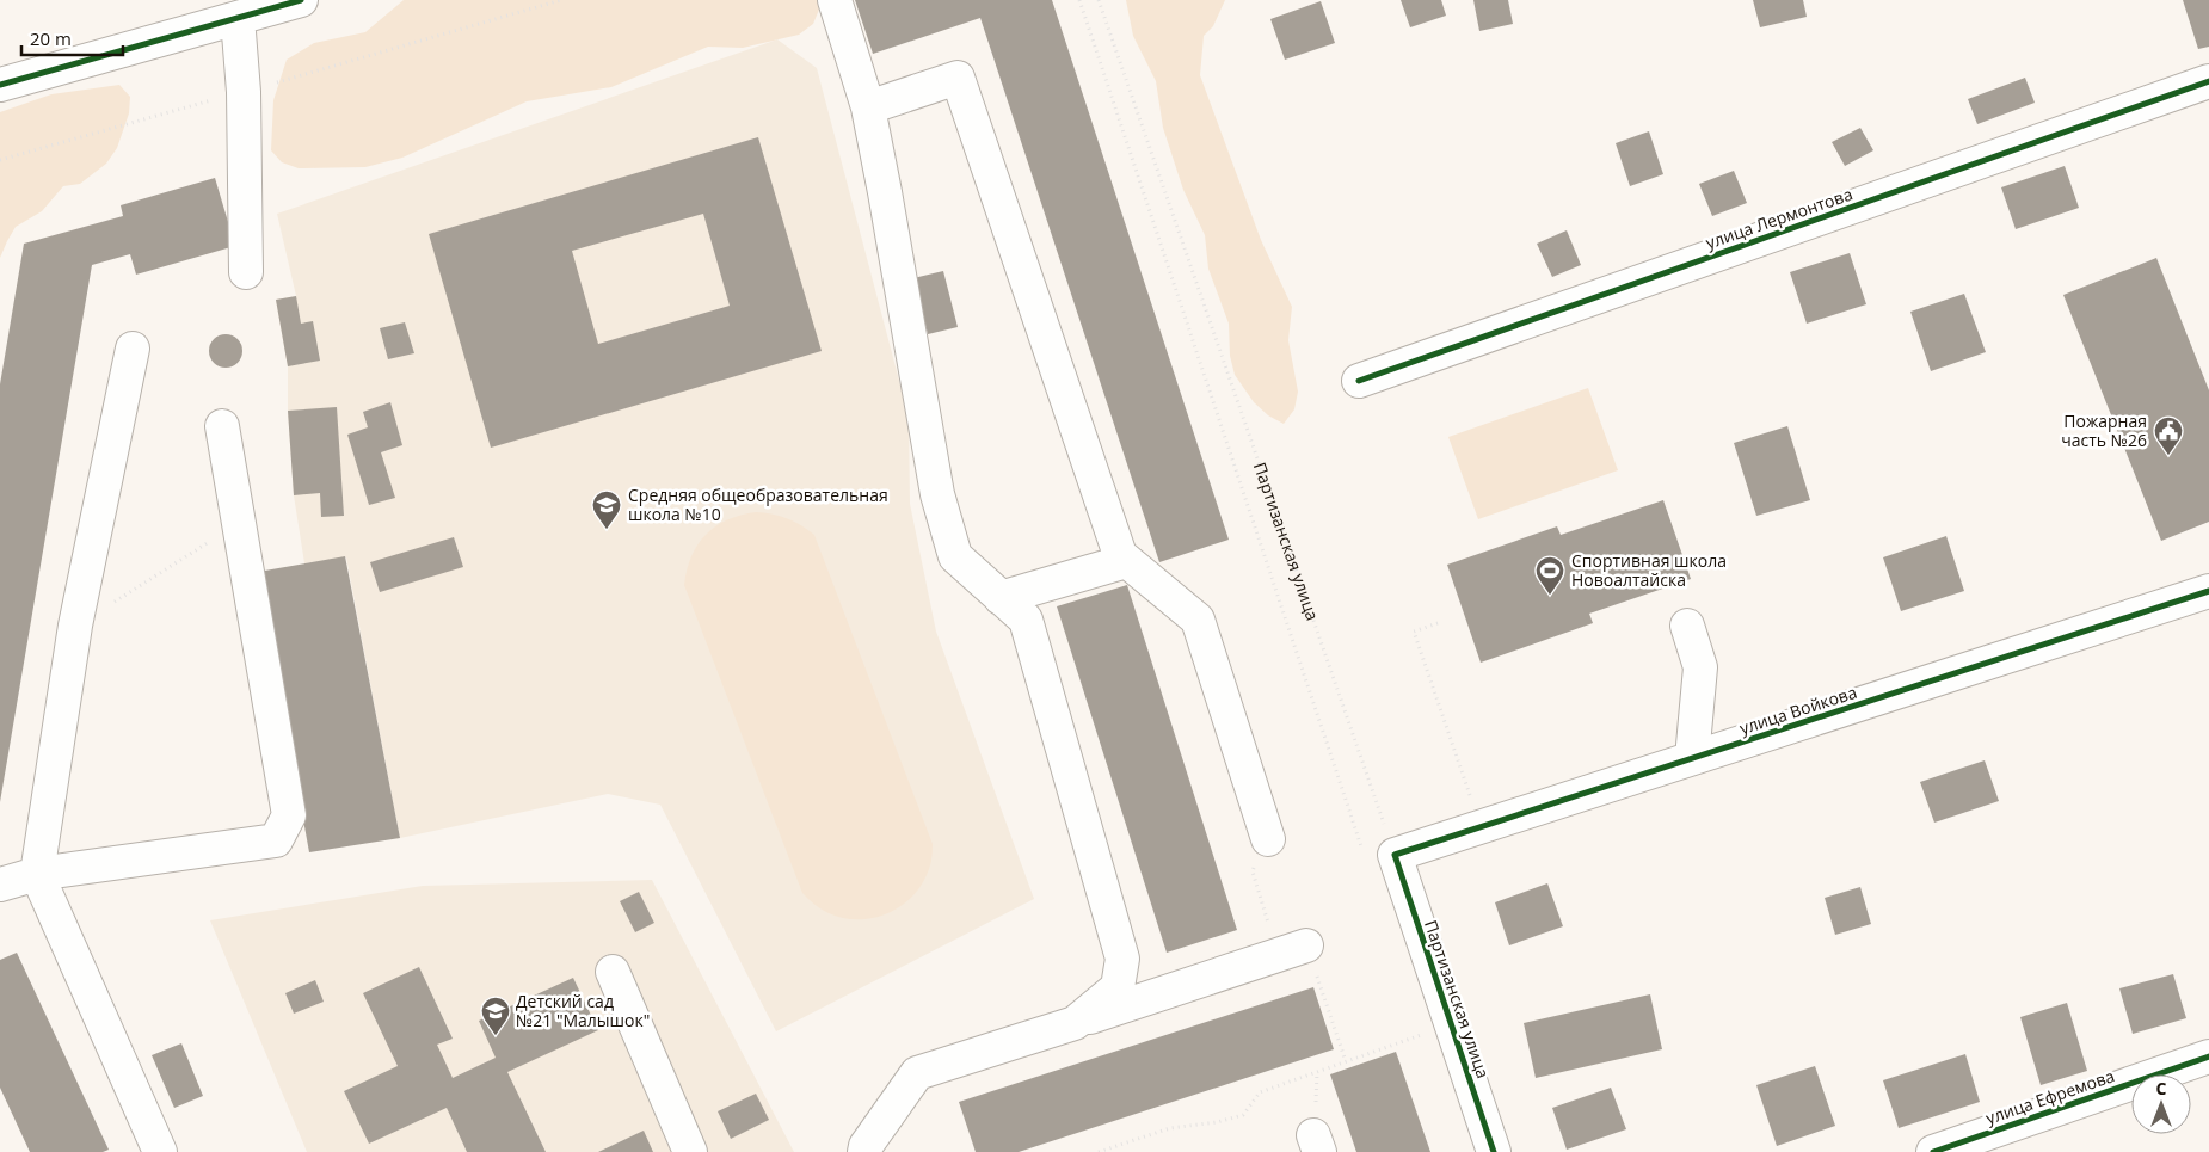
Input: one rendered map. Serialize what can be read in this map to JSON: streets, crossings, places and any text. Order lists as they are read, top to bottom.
{
  "streets": {
    "street": [
      "улица Лермонтова",
      "Партизанская улица",
      "улица Войкова",
      "улица Ефремова"
    ]
  },
  "crossings": [
    ["Партизанская улица", "улица Войкова"]
  ],
  "places": {
    "public building": ["Пожарная часть №26"],
    "school or university": ["Средняя общеобразовательная школа №10", "Детский сад №21 \"Малышок\""],
    "sports": ["Спортивная школа Новоалтайска"]
  },
  "scale_bar": "20 m",
  "north": "top"
}
